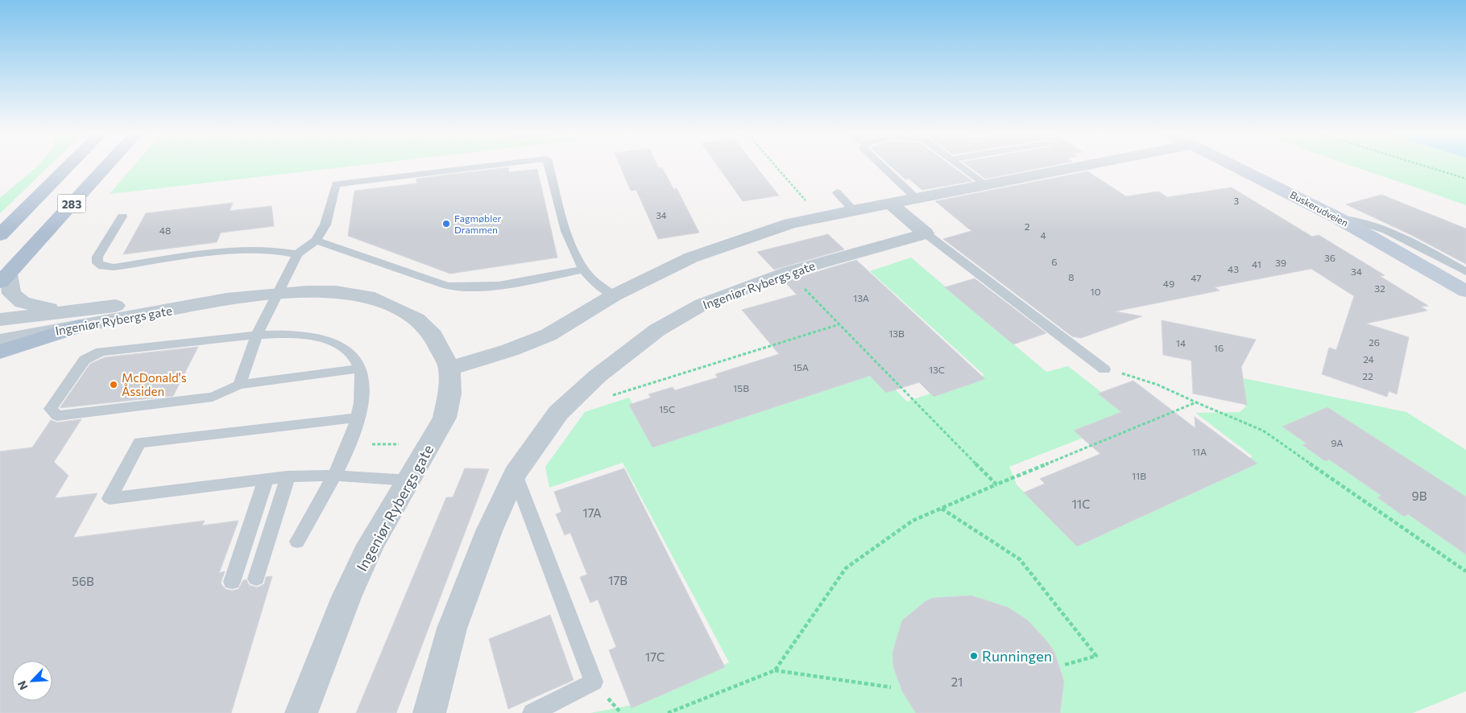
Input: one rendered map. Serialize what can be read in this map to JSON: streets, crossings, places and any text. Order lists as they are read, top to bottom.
{
  "streets": {
    "main road": ["283", "Buskerudveien"],
    "street": ["Ingeniør Rybergs gate"]
  },
  "places": ["Fagmøbler Drammen", "McDonald's Åssiden", "Runningen"],
  "house_numbers": [
    "3",
    "34",
    "2",
    "48",
    "4",
    "36",
    "6",
    "39",
    "41",
    "43",
    "34",
    "8",
    "47",
    "49",
    "32",
    "10",
    "13A",
    "13B",
    "26",
    "14",
    "16",
    "24",
    "15A",
    "13C",
    "22",
    "15B",
    "15C",
    "9A",
    "11A",
    "11B",
    "9B",
    "11C",
    "17A",
    "17B",
    "56B",
    "17C",
    "21"
  ],
  "north": "bottom left"
}
